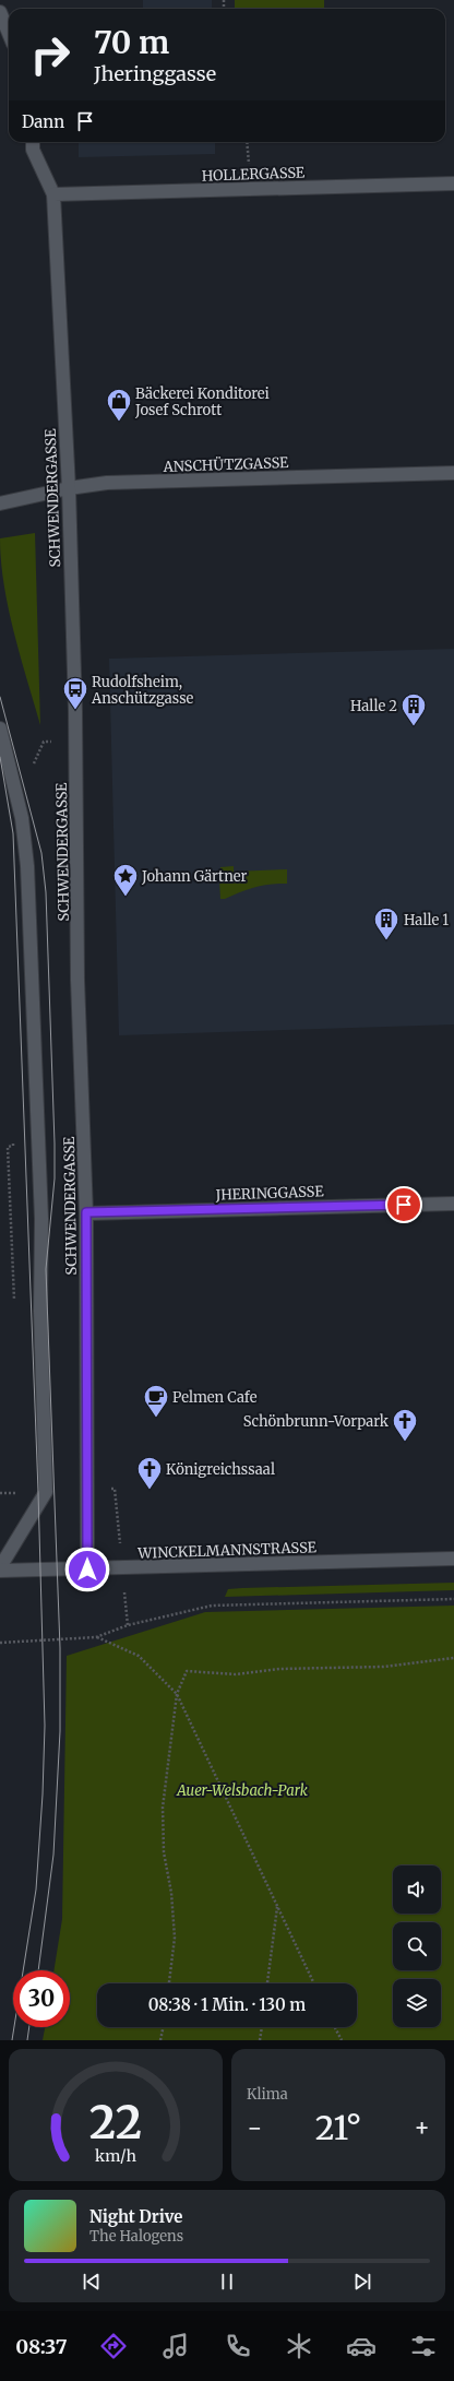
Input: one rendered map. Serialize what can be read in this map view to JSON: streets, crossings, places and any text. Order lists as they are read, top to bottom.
{
  "streets": {
    "street": [
      "HOLLERGASSE",
      "ANSCHÜTZGASSE",
      "SCHWENDERGASSE",
      "JHERINGGASSE",
      "WINCKELMANNSTRASSE"
    ]
  },
  "crossings": [
    ["HOLLERGASSE", "SCHWENDERGASSE"],
    ["ANSCHÜTZGASSE", "SCHWENDERGASSE"],
    ["SCHWENDERGASSE", "JHERINGGASSE"],
    ["SCHWENDERGASSE", "WINCKELMANNSTRASSE"]
  ],
  "parks": ["Auer-Welsbach-Park"],
  "places": {
    "shop": ["Bäckerei Konditorei Josef Schrott"],
    "bus stop": ["Rudolfsheim, Anschützgasse"],
    "building": ["Halle 2", "Halle 1"],
    "place": ["Johann Gärtner"],
    "cafe": ["Pelmen Cafe"],
    "church": ["Schönbrunn-Vorpark", "Königreichssaal"]
  },
  "page": {
    "turn": ["70 m", "Jheringgasse"],
    "then": "Dann",
    "limit": "30",
    "trip": "08:38 · 1 Min. · 130 m",
    "tile": "Klima",
    "heat": ["−", "21°", "+"],
    "song": ["Night Drive", "The Halogens"],
    "tabs": "08:37",
    "gauge": ["22", "km/h"]
  }
}
